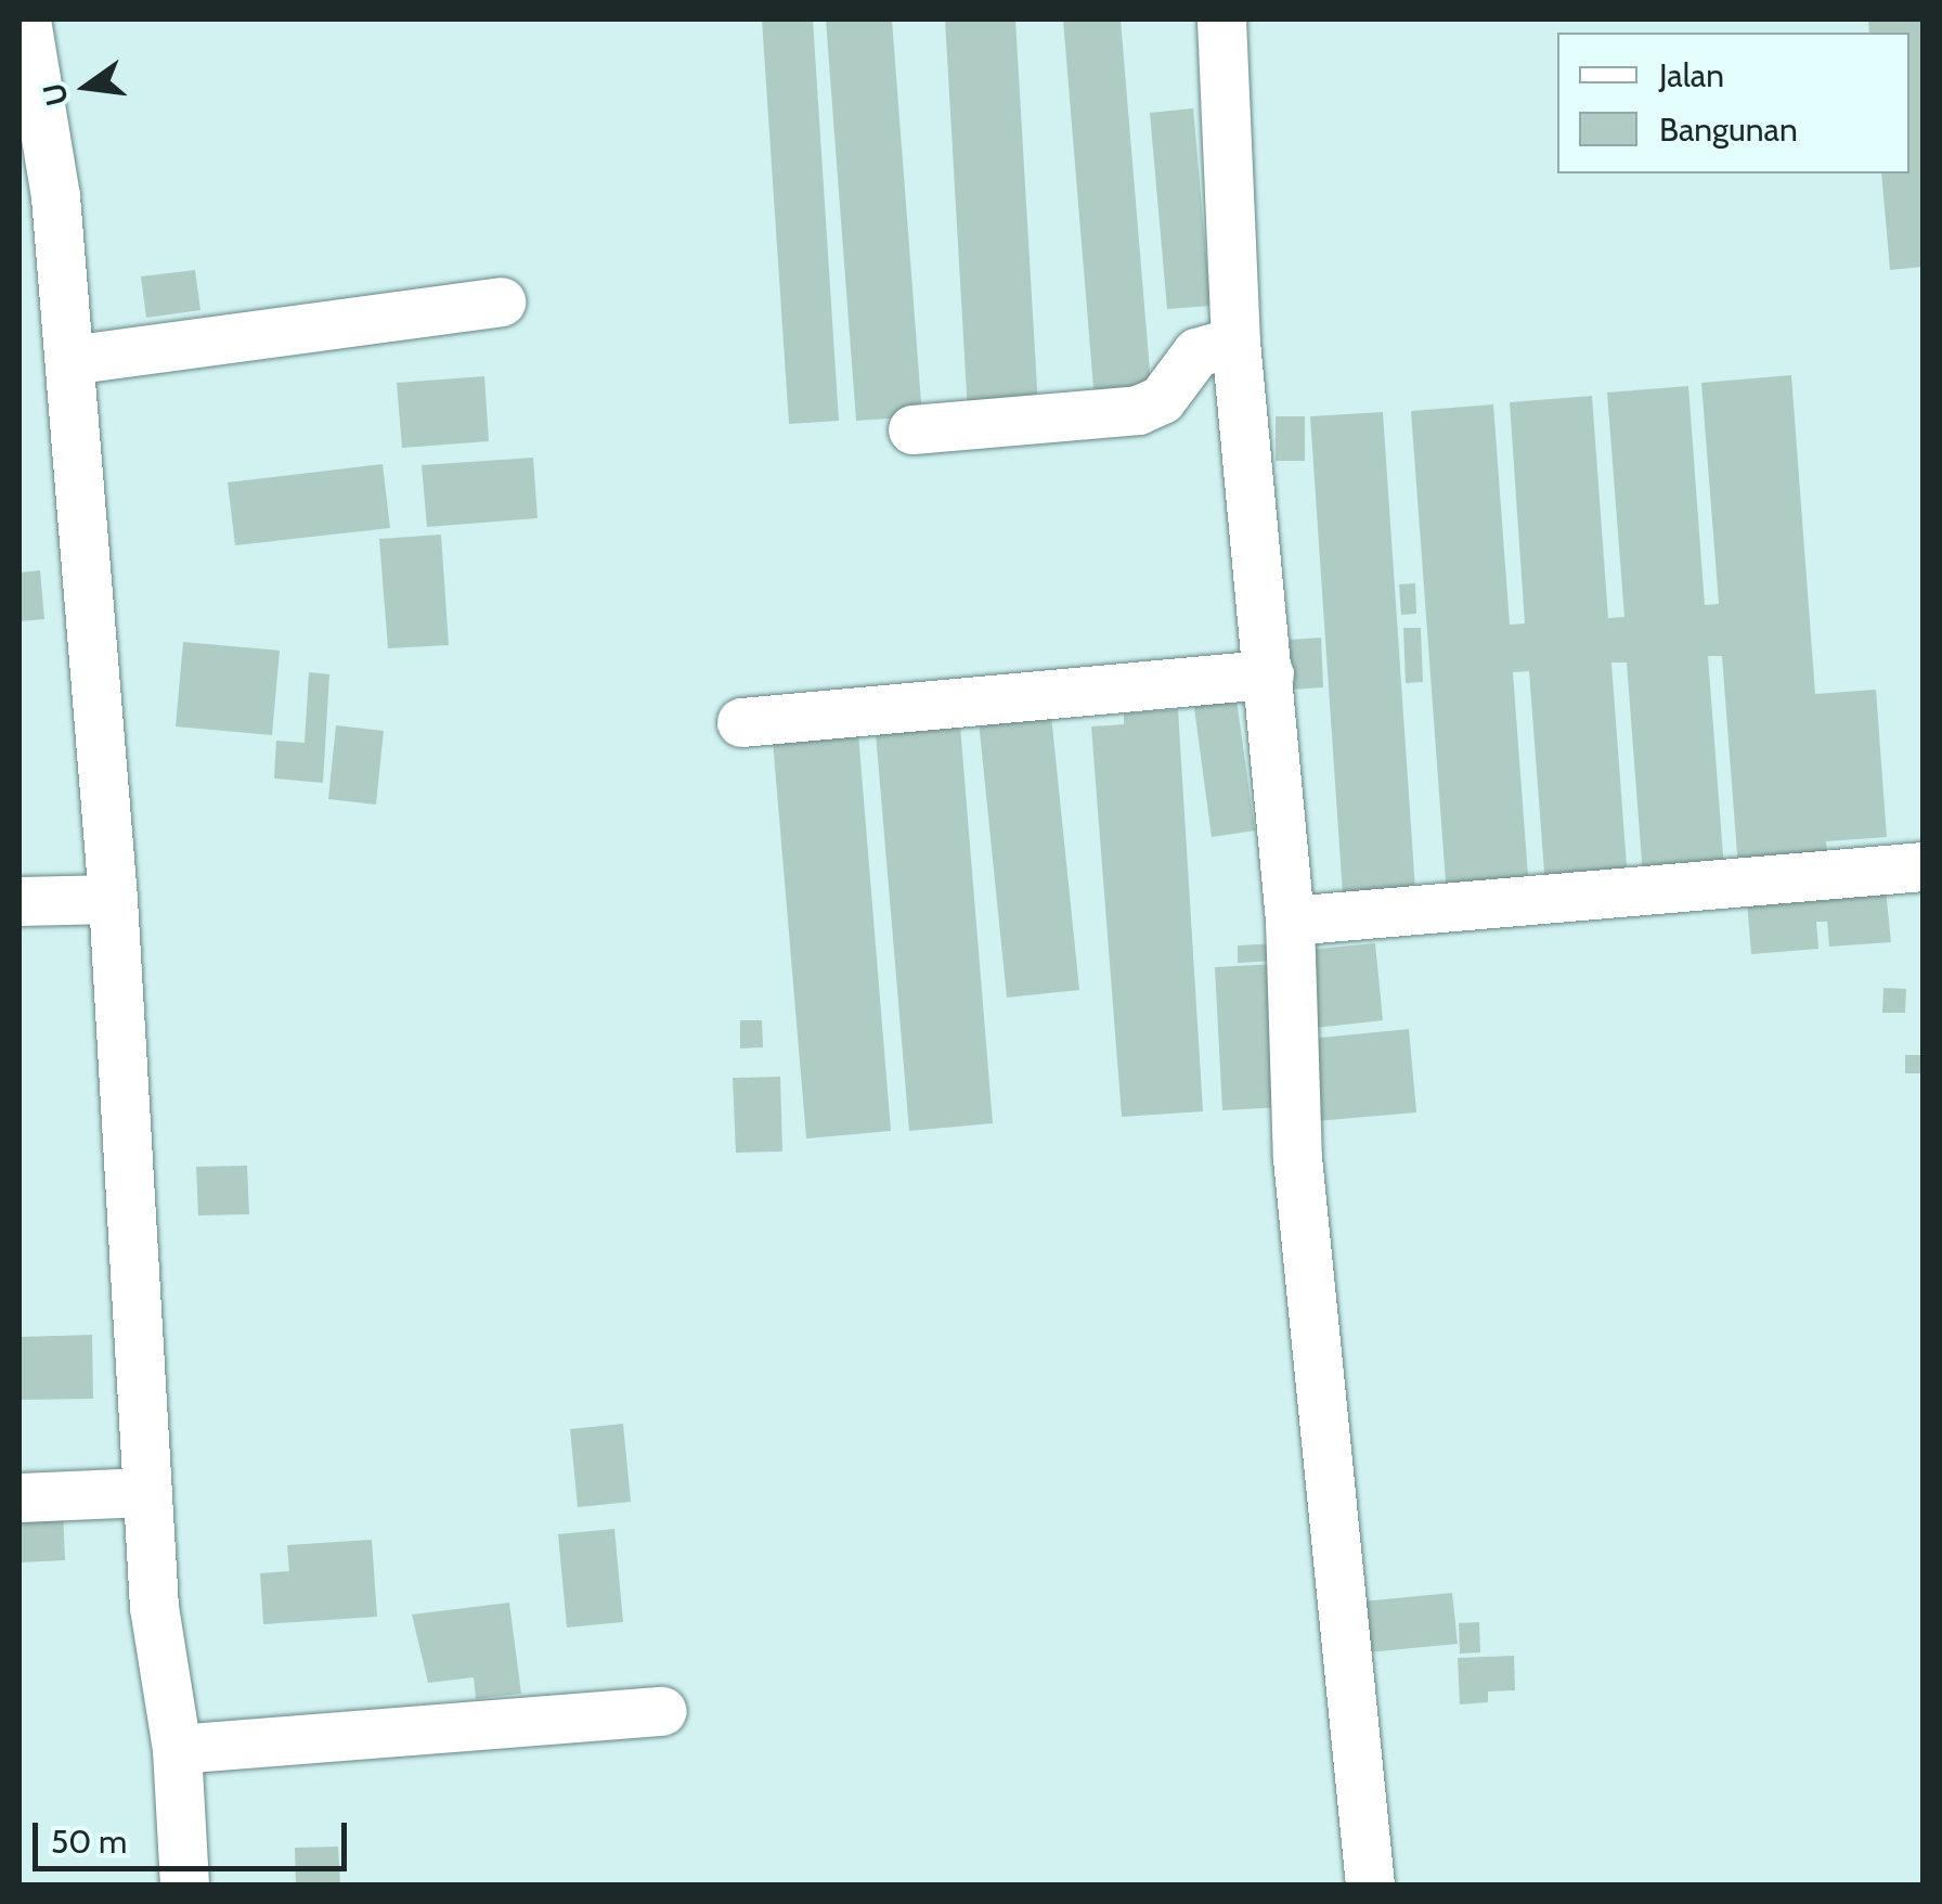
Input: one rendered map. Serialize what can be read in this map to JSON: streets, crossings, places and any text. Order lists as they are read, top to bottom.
{
  "legend": ["Jalan", "Bangunan"],
  "scale_bar": "50 m",
  "north": "left"
}
